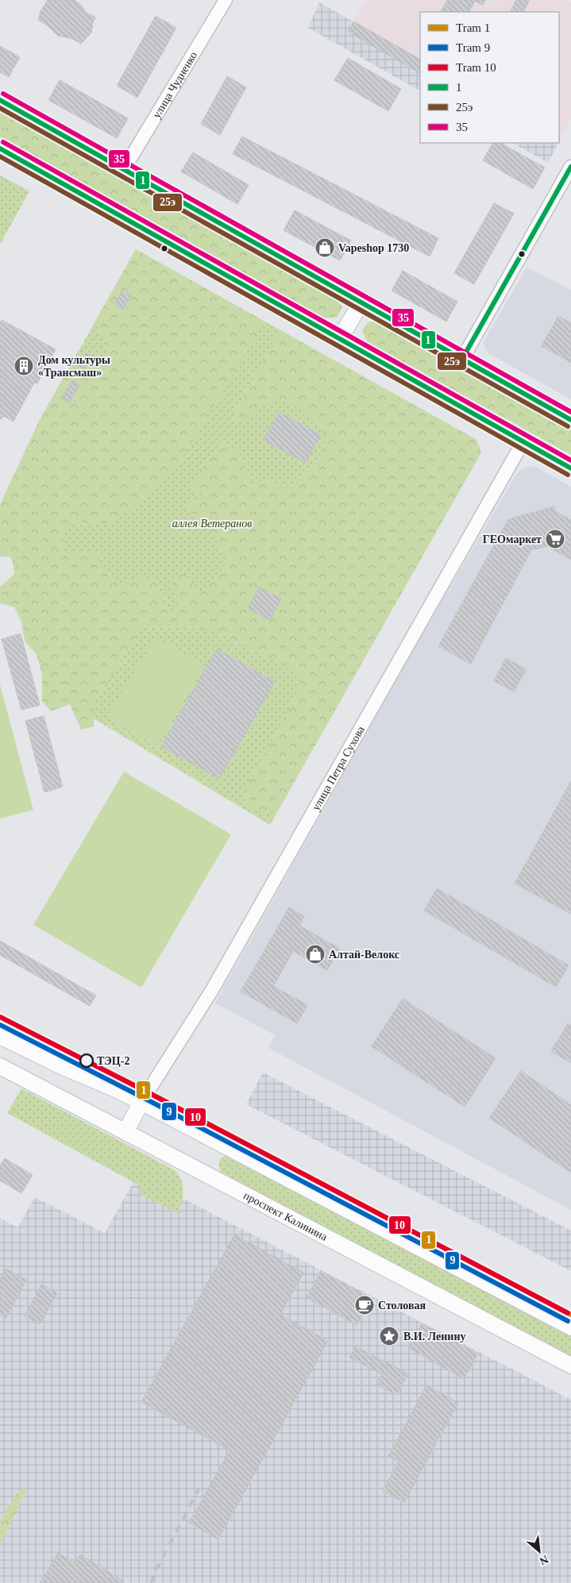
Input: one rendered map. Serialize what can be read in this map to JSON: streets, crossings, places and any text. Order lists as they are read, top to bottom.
{
  "streets": {
    "main road": ["проспект Калинина"],
    "street": ["улица Чудненко", "улица Петра Сухова"]
  },
  "parks": ["аллея Ветеранов"],
  "places": {
    "shop": ["Vapeshop 1730", "Алтай-Велокс"],
    "building": ["Дом культуры «Трансмаш»"],
    "supermarket": ["ГЕОмаркет"],
    "other": ["ТЭЦ-2"],
    "cafe": ["Столовая"],
    "place": ["В.И. Ленину"]
  },
  "lines": [
    "transit line 35",
    "transit line 1",
    "transit line 25э",
    "tram line 1",
    "tram line 10",
    "tram line 9"
  ],
  "legend": [
    "Tram 1",
    "Tram 9",
    "Tram 10",
    "1",
    "25э",
    "35"
  ],
  "north": "bottom right"
}
